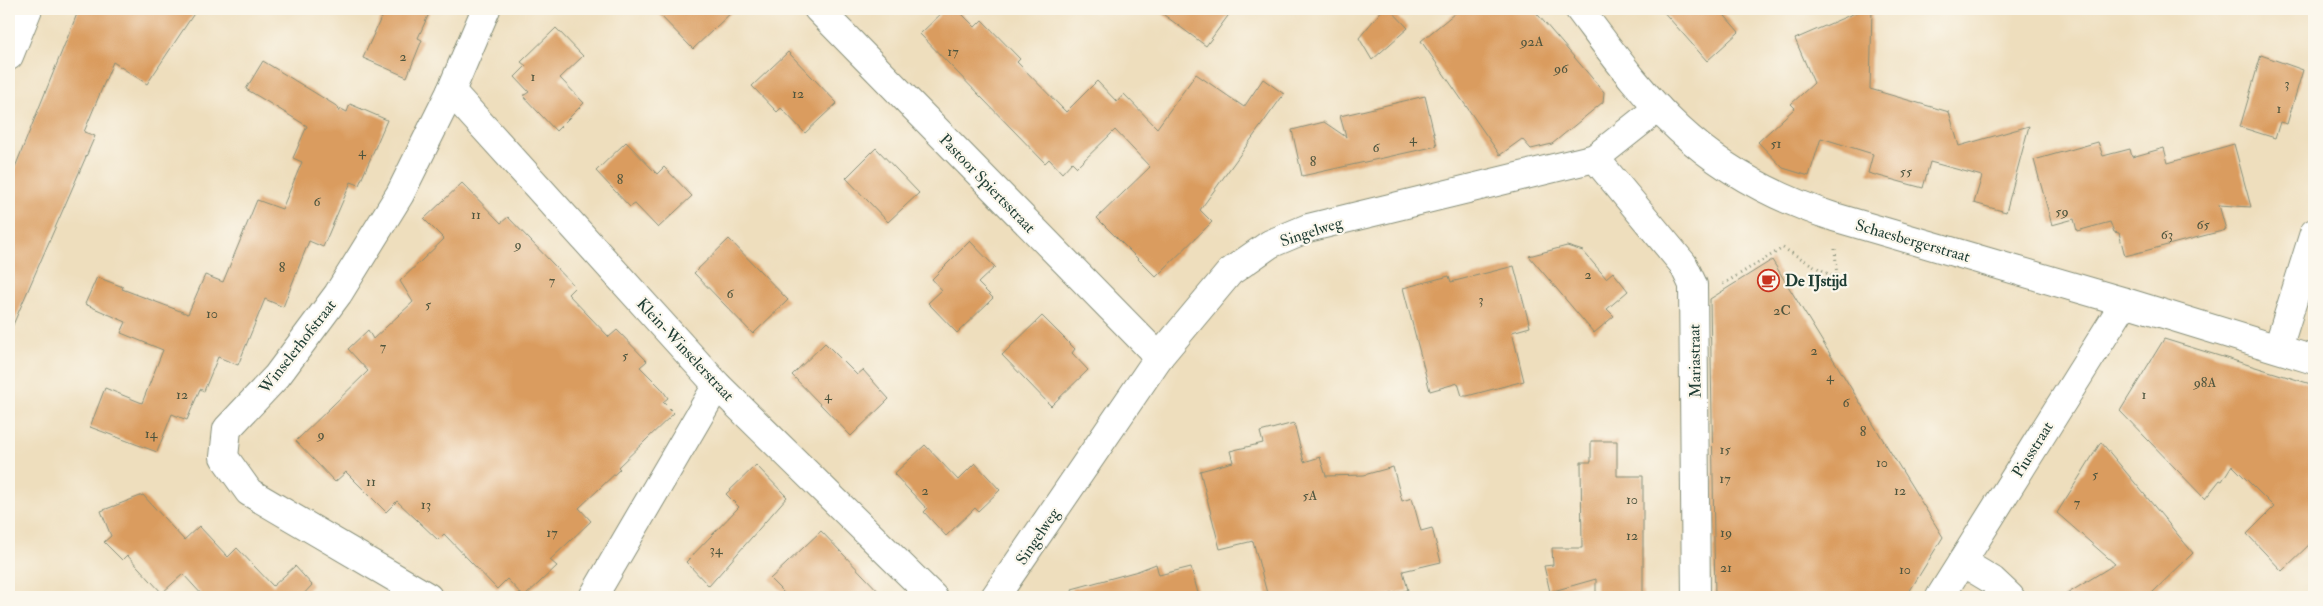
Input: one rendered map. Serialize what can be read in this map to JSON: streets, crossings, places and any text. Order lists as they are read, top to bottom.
{
  "streets": {
    "street": [
      "Pastoor Spiertsstraat",
      "Singelweg",
      "Schaesbergerstraat",
      "Winselerhofstraat",
      "Klein-Winselerstraat",
      "Mariastraat",
      "Piusstraat"
    ]
  },
  "crossings": [
    ["Pastoor Spiertsstraat", "Singelweg"],
    ["Singelweg", "Schaesbergerstraat"],
    ["Singelweg", "Mariastraat"],
    ["Schaesbergerstraat", "Piusstraat"],
    ["Winselerhofstraat", "Klein-Winselerstraat"]
  ],
  "places": {
    "cafe": ["De IJstijd"]
  },
  "house_numbers": [
    "92A",
    "17",
    "2",
    "96",
    "1",
    "3",
    "12",
    "1",
    "4",
    "51",
    "6",
    "4",
    "8",
    "55",
    "8",
    "6",
    "59",
    "11",
    "65",
    "63",
    "9",
    "8",
    "2",
    "7",
    "6",
    "3",
    "5",
    "2C",
    "10",
    "7",
    "2",
    "5",
    "4",
    "98A",
    "12",
    "1",
    "4",
    "6",
    "8",
    "14",
    "9",
    "15",
    "10",
    "5",
    "17",
    "11",
    "2",
    "12",
    "5A",
    "10",
    "7",
    "13",
    "17",
    "19",
    "12",
    "34",
    "21",
    "10"
  ]
}
